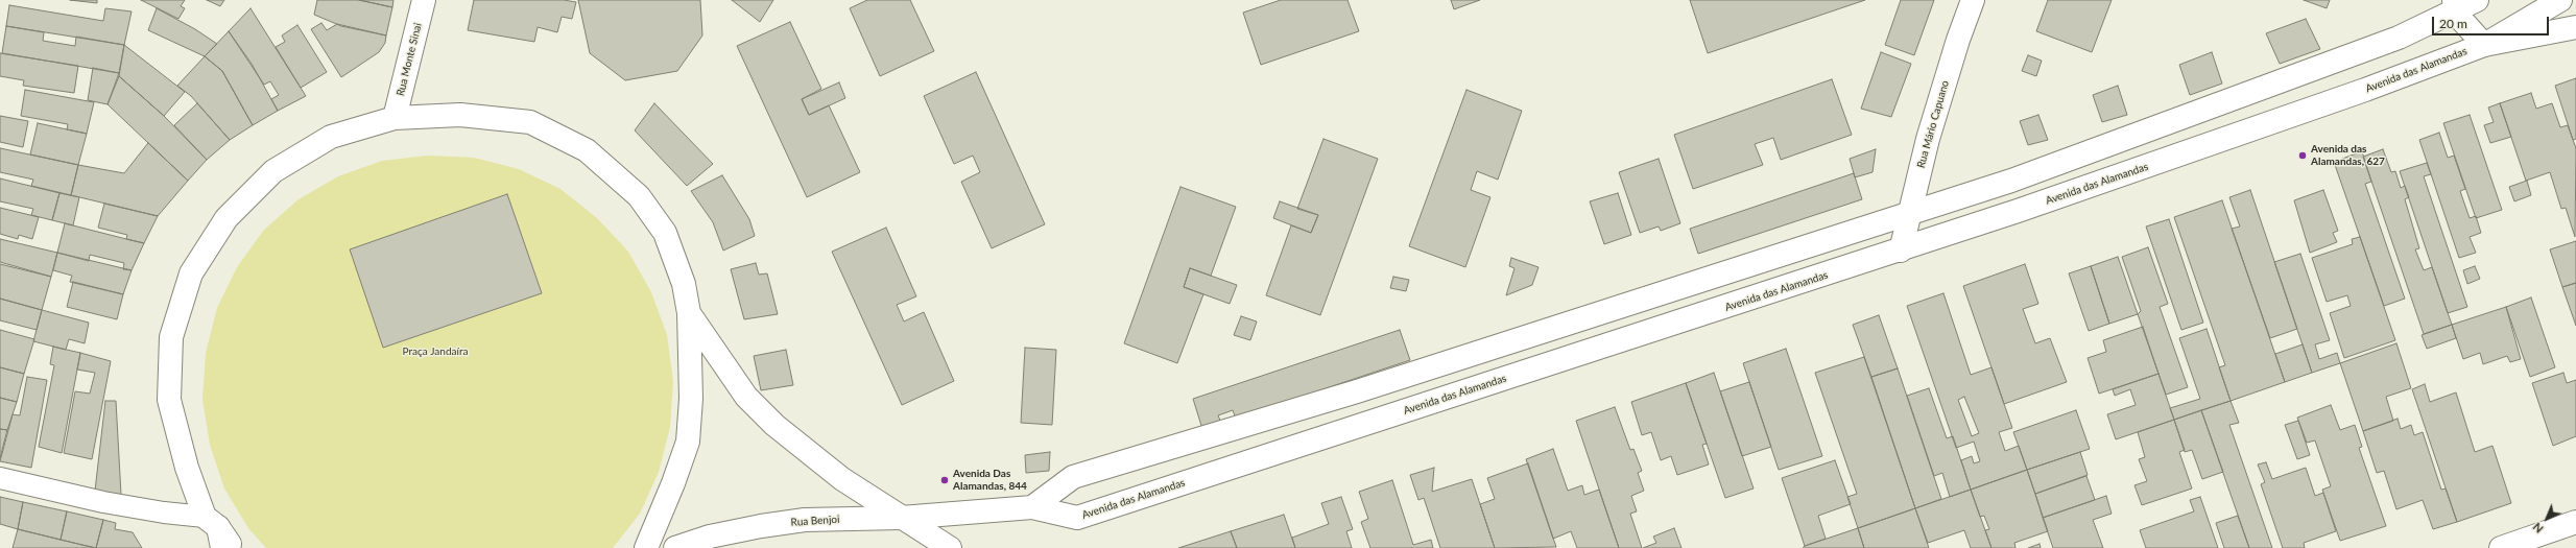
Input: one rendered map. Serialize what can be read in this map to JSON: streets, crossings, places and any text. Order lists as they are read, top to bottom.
{
  "streets": {
    "street": [
      "Rua Monte Sinai",
      "Avenida das Alamandas",
      "Rua Mário Capuano",
      "Rua Benjoi"
    ]
  },
  "crossings": [
    ["Avenida das Alamandas", "Rua Mário Capuano"],
    ["Avenida das Alamandas", "Rua Benjoi"]
  ],
  "parks": ["Praça Jandaíra"],
  "places": ["Avenida das Alamandas, 627", "Avenida Das Alamandas, 844"],
  "scale_bar": "20 m",
  "north": "bottom left"
}
